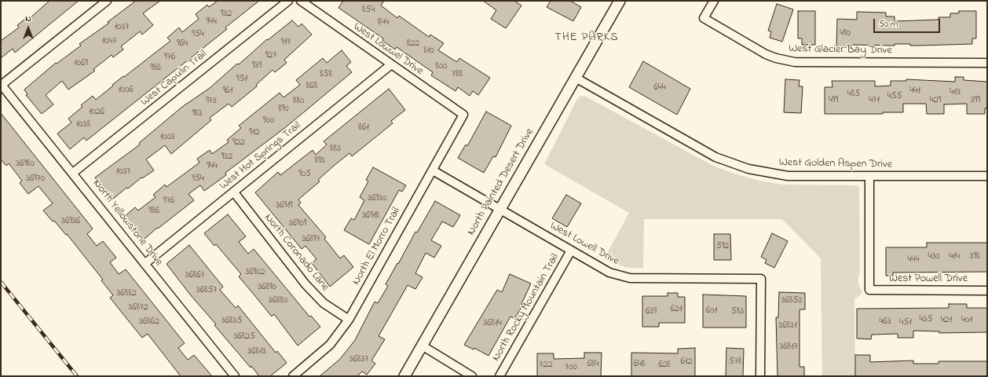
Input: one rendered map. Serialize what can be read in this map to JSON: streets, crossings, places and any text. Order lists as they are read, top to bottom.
{
  "streets": {
    "street": [
      "West Lowwel Drive",
      "West Glacier Bay Drive",
      "West Capulin Trail",
      "West Hot Springs Trail",
      "West Golden Aspen Drive",
      "North Painted Desert Drive",
      "North Yellowstone Drive",
      "West Lowell Drive",
      "North El Morro Trail",
      "North Coronado Lane",
      "West Powell Drive",
      "North Rocky Mountain Trail"
    ]
  },
  "crossings": [
    ["West Lowwel Drive", "West Hot Springs Trail"],
    ["West Lowwel Drive", "North El Morro Trail"],
    ["West Capulin Trail", "North Yellowstone Drive"],
    ["West Hot Springs Trail", "North Yellowstone Drive"],
    ["West Hot Springs Trail", "North Coronado Lane"],
    ["West Golden Aspen Drive", "North Painted Desert Drive"],
    ["West Golden Aspen Drive", "West Powell Drive"],
    ["North Painted Desert Drive", "West Lowell Drive"],
    ["West Lowell Drive", "North El Morro Trail"],
    ["West Lowell Drive", "North Rocky Mountain Trail"],
    ["North El Morro Trail", "North Coronado Lane"]
  ],
  "districts": ["THE PARKS"],
  "house_numbers": [
    "854",
    "932",
    "944",
    "844",
    "1037",
    "490",
    "954",
    "1047",
    "917",
    "964",
    "822",
    "810",
    "927",
    "976",
    "1069",
    "939",
    "800",
    "986",
    "858",
    "788",
    "951",
    "868",
    "644",
    "1006",
    "961",
    "441",
    "413",
    "485",
    "455",
    "499",
    "471",
    "429",
    "399",
    "973",
    "880",
    "890",
    "1026",
    "983",
    "900",
    "1038",
    "861",
    "912",
    "1003",
    "922",
    "883",
    "932",
    "893",
    "36980",
    "944",
    "1037",
    "905",
    "36970",
    "954",
    "36930",
    "976",
    "36919",
    "986",
    "36918",
    "36936",
    "36909",
    "36897",
    "592",
    "430",
    "414",
    "398",
    "444",
    "36902",
    "36867",
    "36890",
    "36857",
    "36882",
    "36880",
    "36853",
    "36872",
    "621",
    "601",
    "639",
    "583",
    "435",
    "421",
    "401",
    "36835",
    "36862",
    "463",
    "451",
    "36814",
    "36831",
    "36825",
    "36817",
    "36813",
    "36837",
    "612",
    "578",
    "684",
    "648",
    "722",
    "628",
    "700"
  ],
  "scale_bar": "50 m",
  "north": "top"
}
